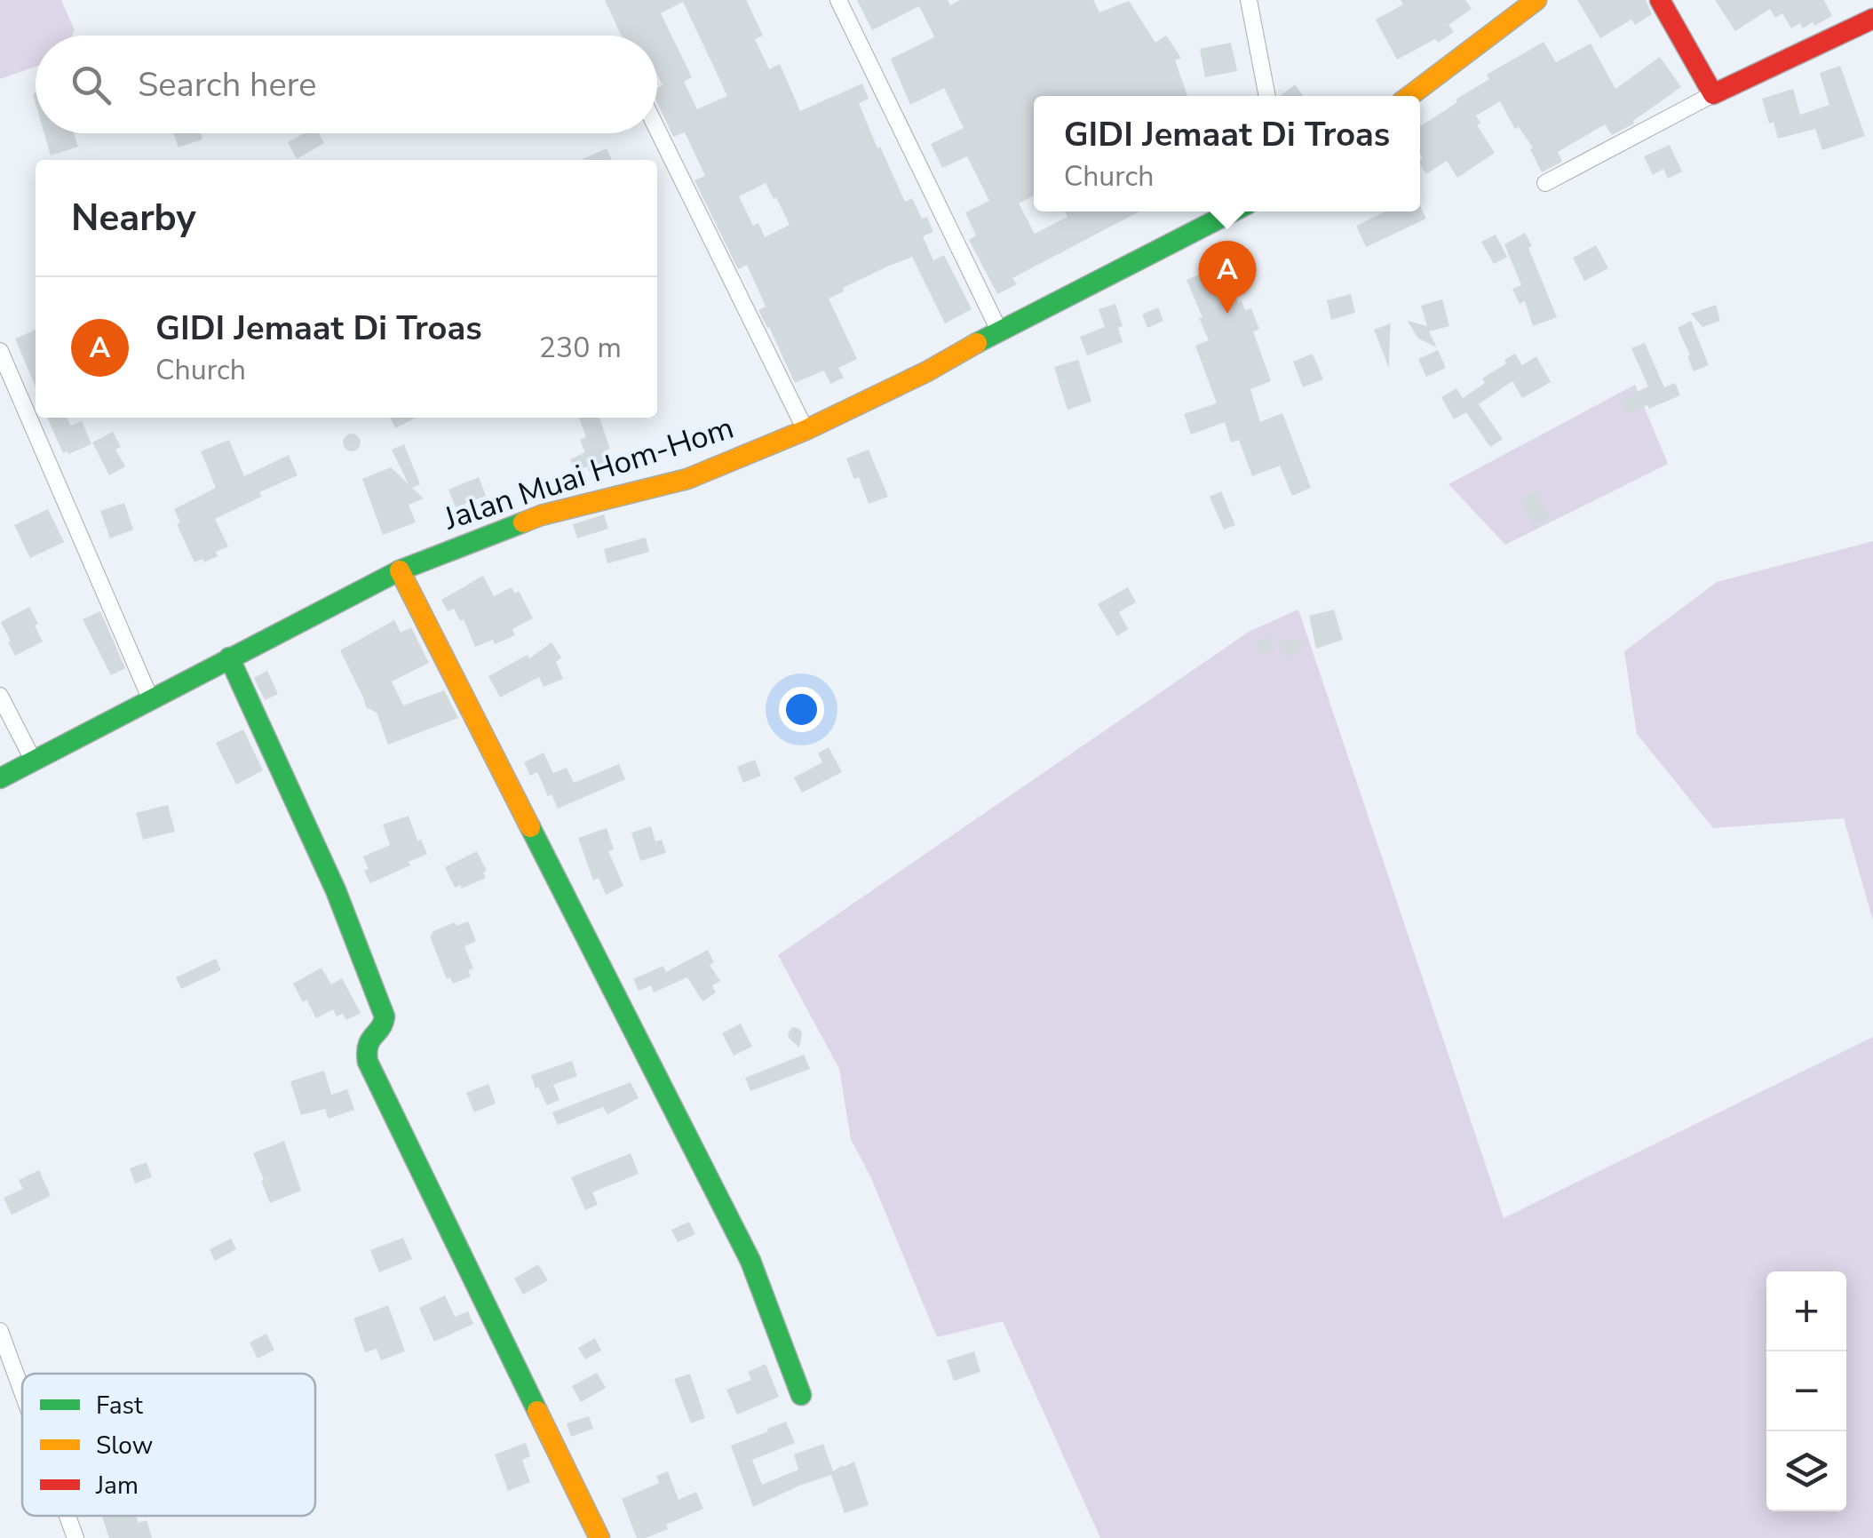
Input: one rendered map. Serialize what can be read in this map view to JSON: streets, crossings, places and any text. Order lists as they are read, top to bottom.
{
  "streets": {
    "street": ["Jalan Muai Hom-Hom"]
  },
  "legend": ["Fast", "Slow", "Jam"],
  "page": {
    "search": "Search here",
    "popup": ["GIDI Jemaat Di Troas", "Church"],
    "heading": "Nearby",
    "pins": "A",
    "list": [
      {
        "mark": "A",
        "name": "GIDI Jemaat Di Troas",
        "note": "Church",
        "value": "230 m"
      }
    ],
    "map_buttons": ["+", "−"]
  }
}
